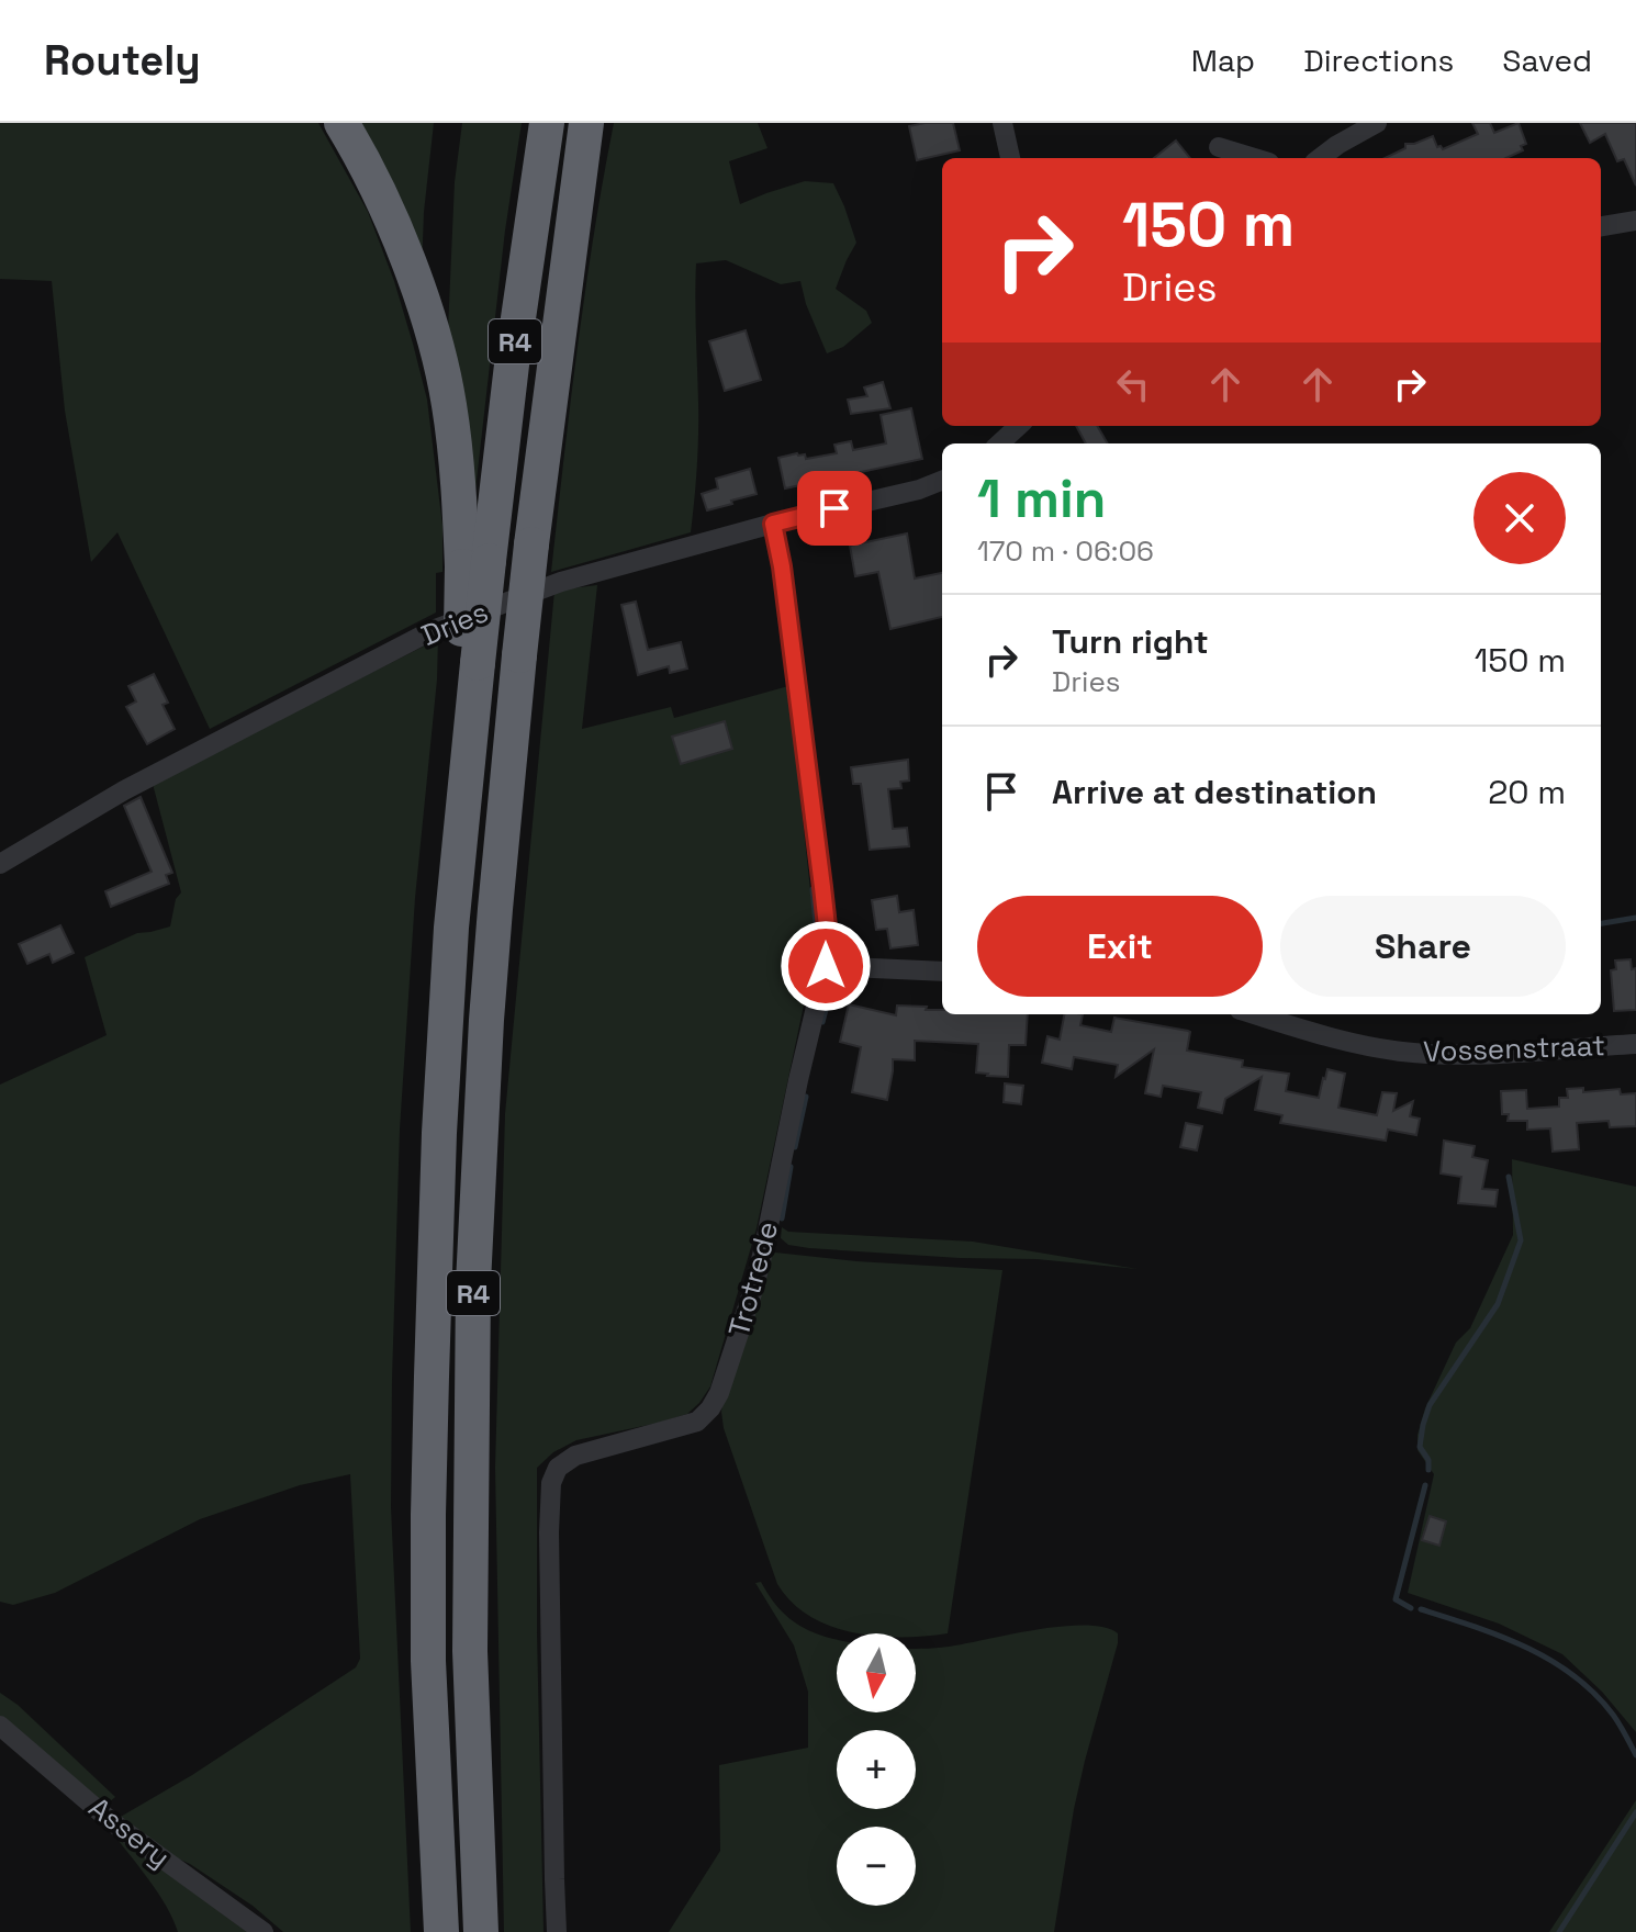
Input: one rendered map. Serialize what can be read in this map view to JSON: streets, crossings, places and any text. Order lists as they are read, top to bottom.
{
  "streets": {
    "highway": ["R4"],
    "street": [
      "Dries",
      "Vossenstraat",
      "Trotrede",
      "Assery"
    ]
  },
  "crossings": [
    ["Dries", "Trotrede"]
  ],
  "north": "bottom",
  "page": {
    "header": "Routely",
    "nav": ["Map", "Directions", "Saved"],
    "turn": ["150 m", "Dries"],
    "heading": ["1 min", "170 m · 06:06"],
    "list": [
      {
        "name": "Turn right",
        "note": "Dries",
        "value": "150 m"
      },
      {
        "name": "Arrive at destination",
        "value": "20 m"
      }
    ],
    "buttons": ["Exit", "Share"],
    "map_buttons": ["+", "−"]
  }
}
